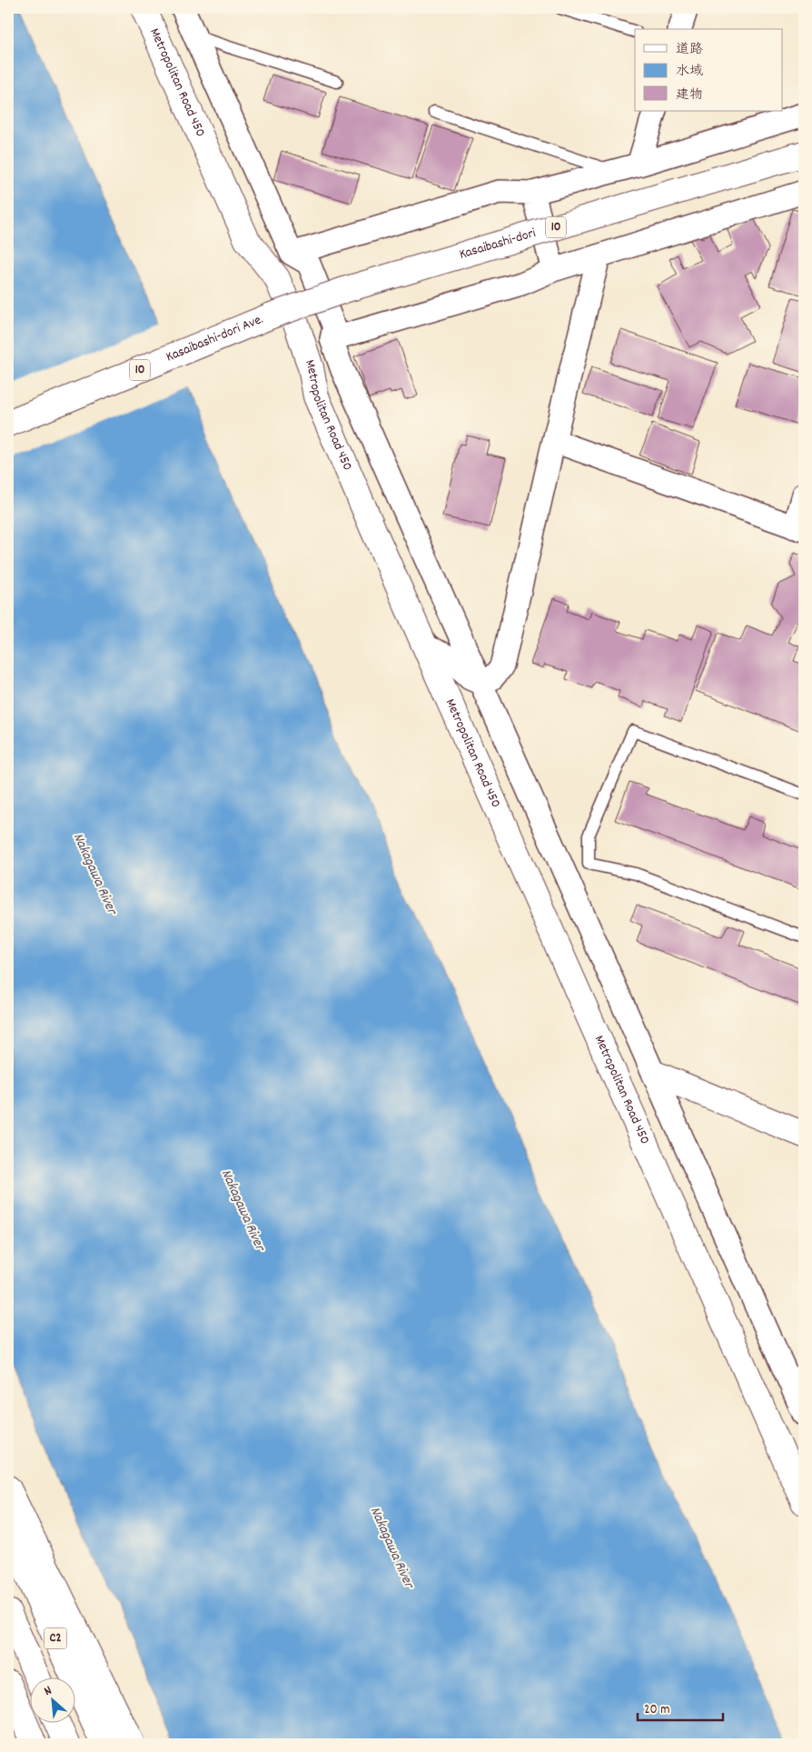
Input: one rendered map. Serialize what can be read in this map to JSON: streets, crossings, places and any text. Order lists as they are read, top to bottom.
{
  "streets": {
    "main road": [
      "Metropolitan Road 450",
      "10",
      "Kasaibashi-dori",
      "C2"
    ]
  },
  "water": ["Nakagawa River"],
  "legend": ["道路", "水域", "建物"],
  "scale_bar": "20 m",
  "north": "top left"
}
